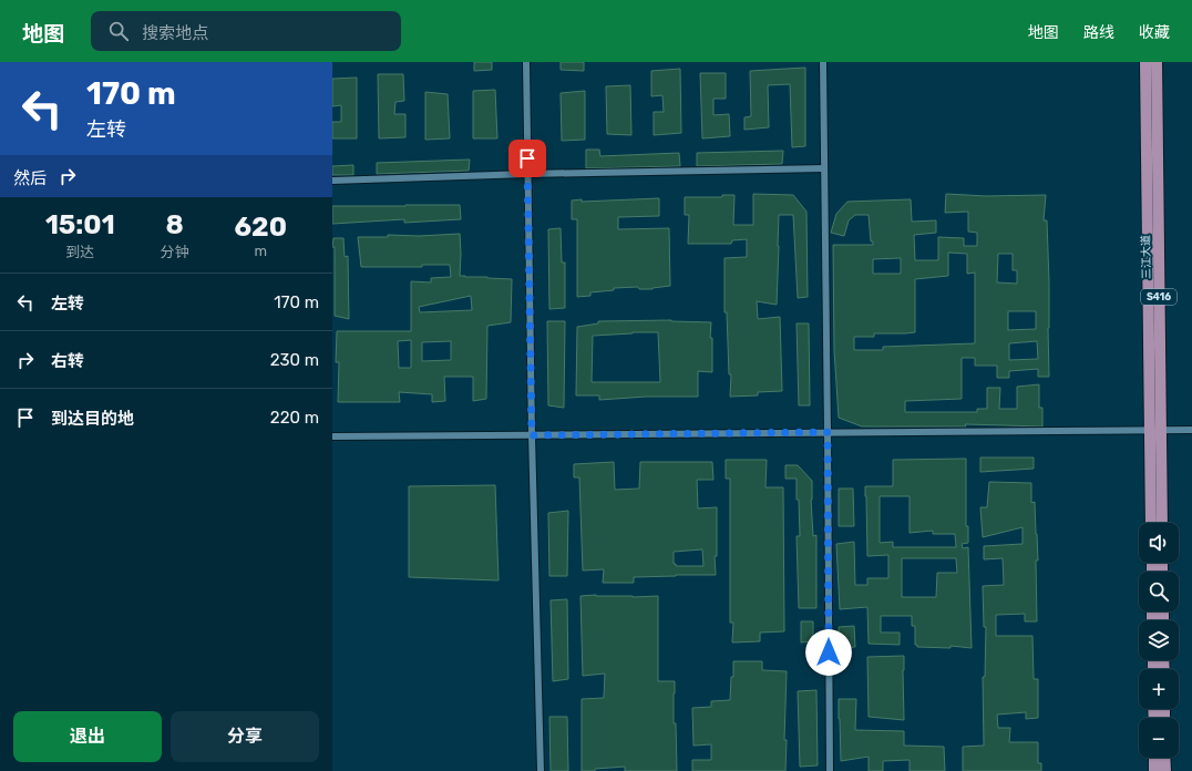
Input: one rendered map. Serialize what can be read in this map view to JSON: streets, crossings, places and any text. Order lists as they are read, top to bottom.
{
  "streets": {
    "main road": ["三江大道", "S416"]
  },
  "page": {
    "header": "地图",
    "search": "搜索地点",
    "nav": ["地图", "路线", "收藏"],
    "turn": ["170 m", "左转"],
    "then": "然后",
    "eta": [
      "15:01",
      "到达",
      "8",
      "分钟",
      "620",
      "m"
    ],
    "list": [
      {
        "name": "左转",
        "value": "170 m"
      },
      {
        "name": "右转",
        "value": "230 m"
      },
      {
        "name": "到达目的地",
        "value": "220 m"
      }
    ],
    "map_buttons": ["+", "−"],
    "buttons": ["退出", "分享"]
  }
}
